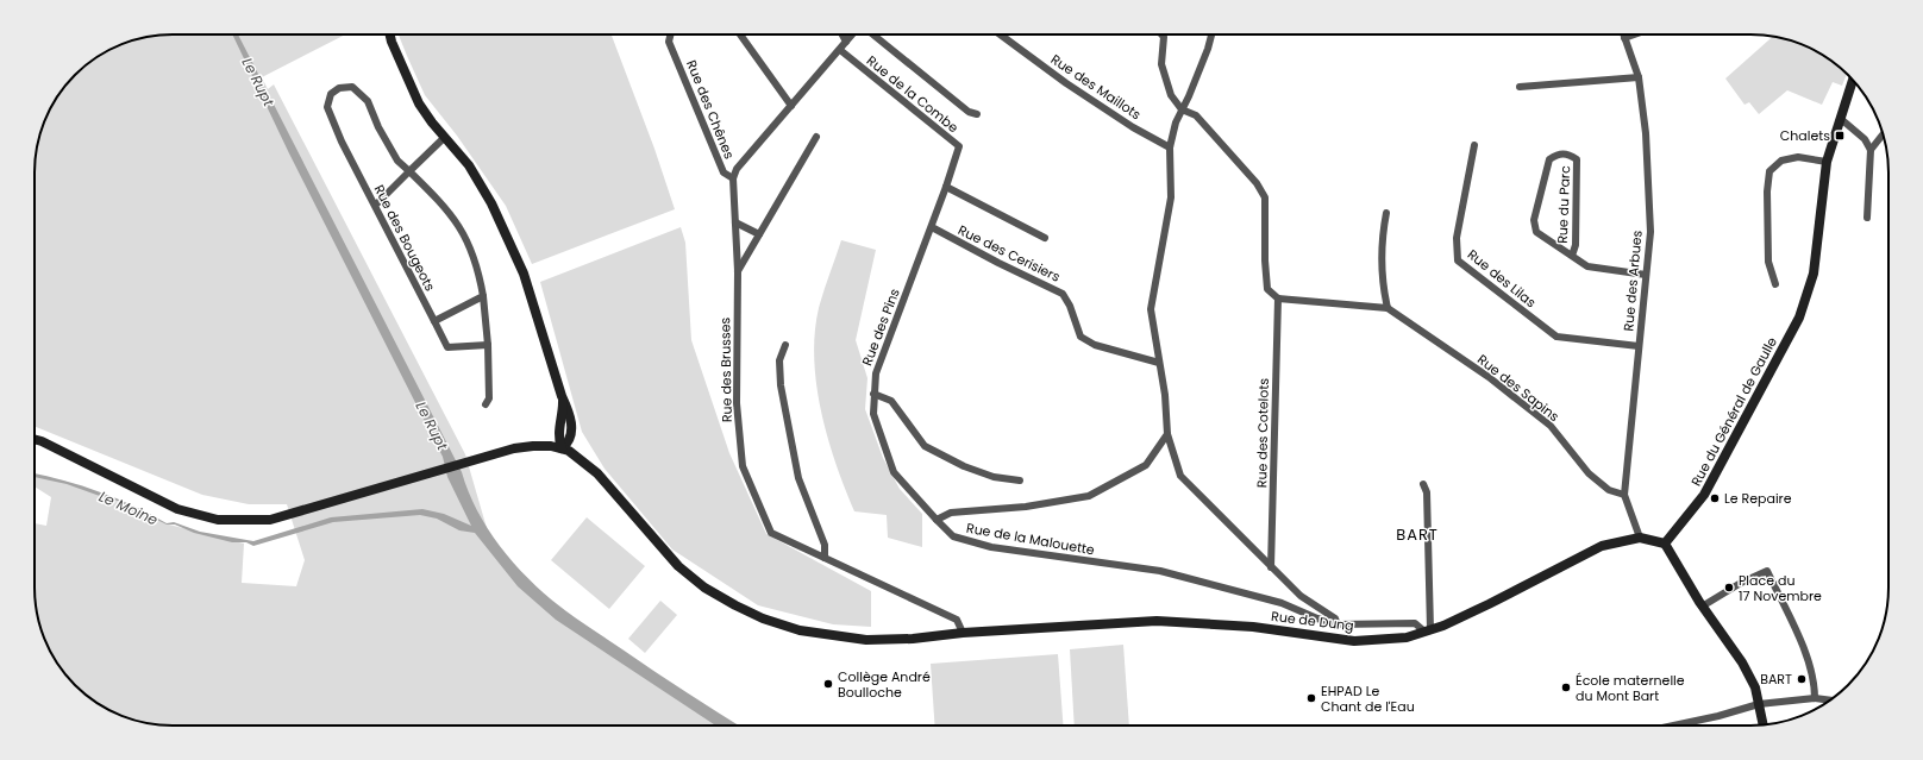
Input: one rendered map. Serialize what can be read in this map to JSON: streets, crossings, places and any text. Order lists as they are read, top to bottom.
{
  "streets": {
    "main road": ["Rue du Général de Gaulle", "Rue de Dung"],
    "street": [
      "Rue des Maillots",
      "Rue de la Combe",
      "Rue des Chênes",
      "Rue du Parc",
      "Rue des Bougeots",
      "Rue des Cerisiers",
      "Rue des Lilas",
      "Rue des Arbues",
      "Rue des Pins",
      "Rue des Brusses",
      "Rue des Sapins",
      "Rue des Cotelots",
      "Rue de la Malouette"
    ]
  },
  "crossings": [
    ["Rue de la Combe", "Rue des Pins"],
    ["Rue des Chênes", "Rue des Brusses"],
    ["Rue du Parc", "Rue des Arbues"],
    ["Rue des Cerisiers", "Rue des Pins"],
    ["Rue des Lilas", "Rue des Arbues"],
    ["Rue des Arbues", "Rue des Sapins"],
    ["Rue des Arbues", "Rue de Dung"],
    ["Rue des Pins", "Rue de la Malouette"],
    ["Rue des Brusses", "Rue de Dung"],
    ["Rue des Sapins", "Rue des Cotelots"],
    ["Rue du Général de Gaulle", "Rue de Dung"],
    ["Rue de la Malouette", "Rue de Dung"]
  ],
  "districts": ["BART"],
  "water": ["Le Rupt", "Le Moine"],
  "places": {
    "transit": ["Chalets"],
    "other": [
      "Le Repaire",
      "Place du 17 Novembre",
      "BART",
      "Collège André Boulloche",
      "École maternelle du Mont Bart",
      "EHPAD Le Chant de l'Eau"
    ]
  }
}
